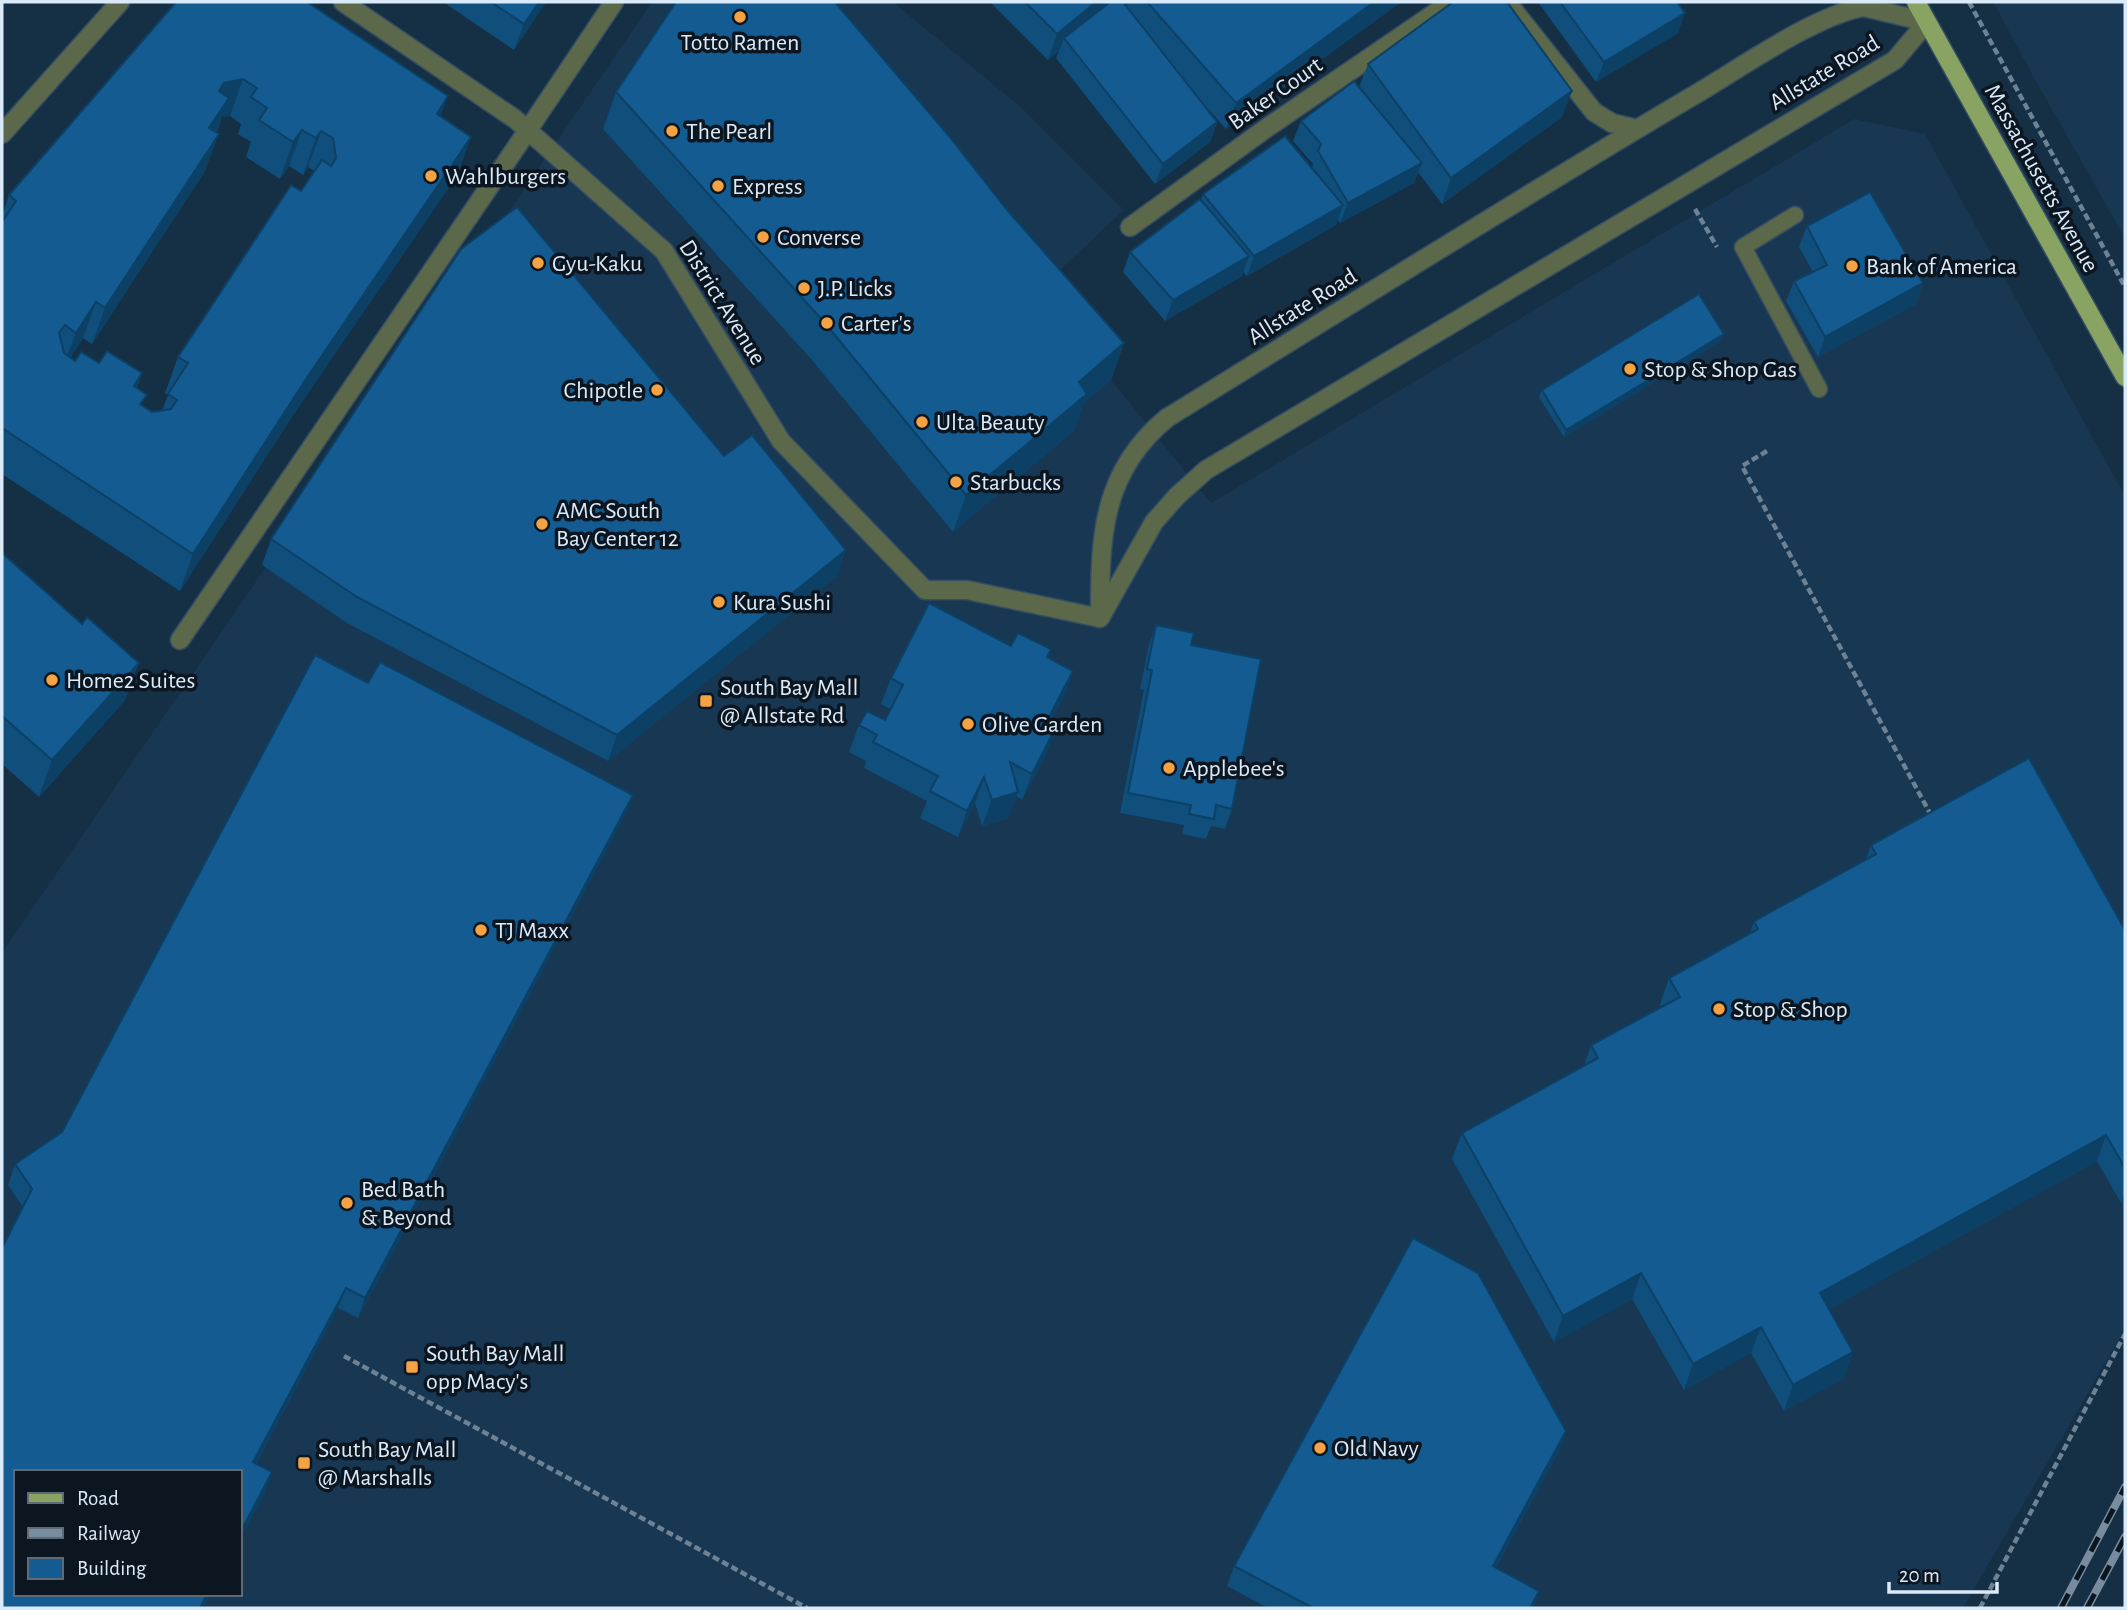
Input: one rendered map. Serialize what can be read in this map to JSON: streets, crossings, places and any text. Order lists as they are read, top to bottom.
{
  "streets": {
    "main road": ["Massachusetts Avenue"],
    "street": ["Allstate Road", "Baker Court", "District Avenue"]
  },
  "crossings": [
    ["Allstate Road", "Massachusetts Avenue"],
    ["Allstate Road", "District Avenue"]
  ],
  "places": {
    "other": [
      "Totto Ramen",
      "The Pearl",
      "Wahlburgers",
      "Express",
      "Converse",
      "Gyu-Kaku",
      "Bank of America",
      "J.P. Licks",
      "Carter's",
      "Stop & Shop Gas",
      "Chipotle",
      "Ulta Beauty",
      "Starbucks",
      "AMC South Bay Center 12",
      "Kura Sushi",
      "Home2 Suites",
      "Olive Garden",
      "Applebee's",
      "TJ Maxx",
      "Stop & Shop",
      "Bed Bath & Beyond",
      "Old Navy"
    ],
    "transit": ["South Bay Mall @ Allstate Rd", "South Bay Mall opp Macy's", "South Bay Mall @ Marshalls"]
  },
  "legend": ["Road", "Railway", "Building"],
  "scale_bar": "20 m"
}
